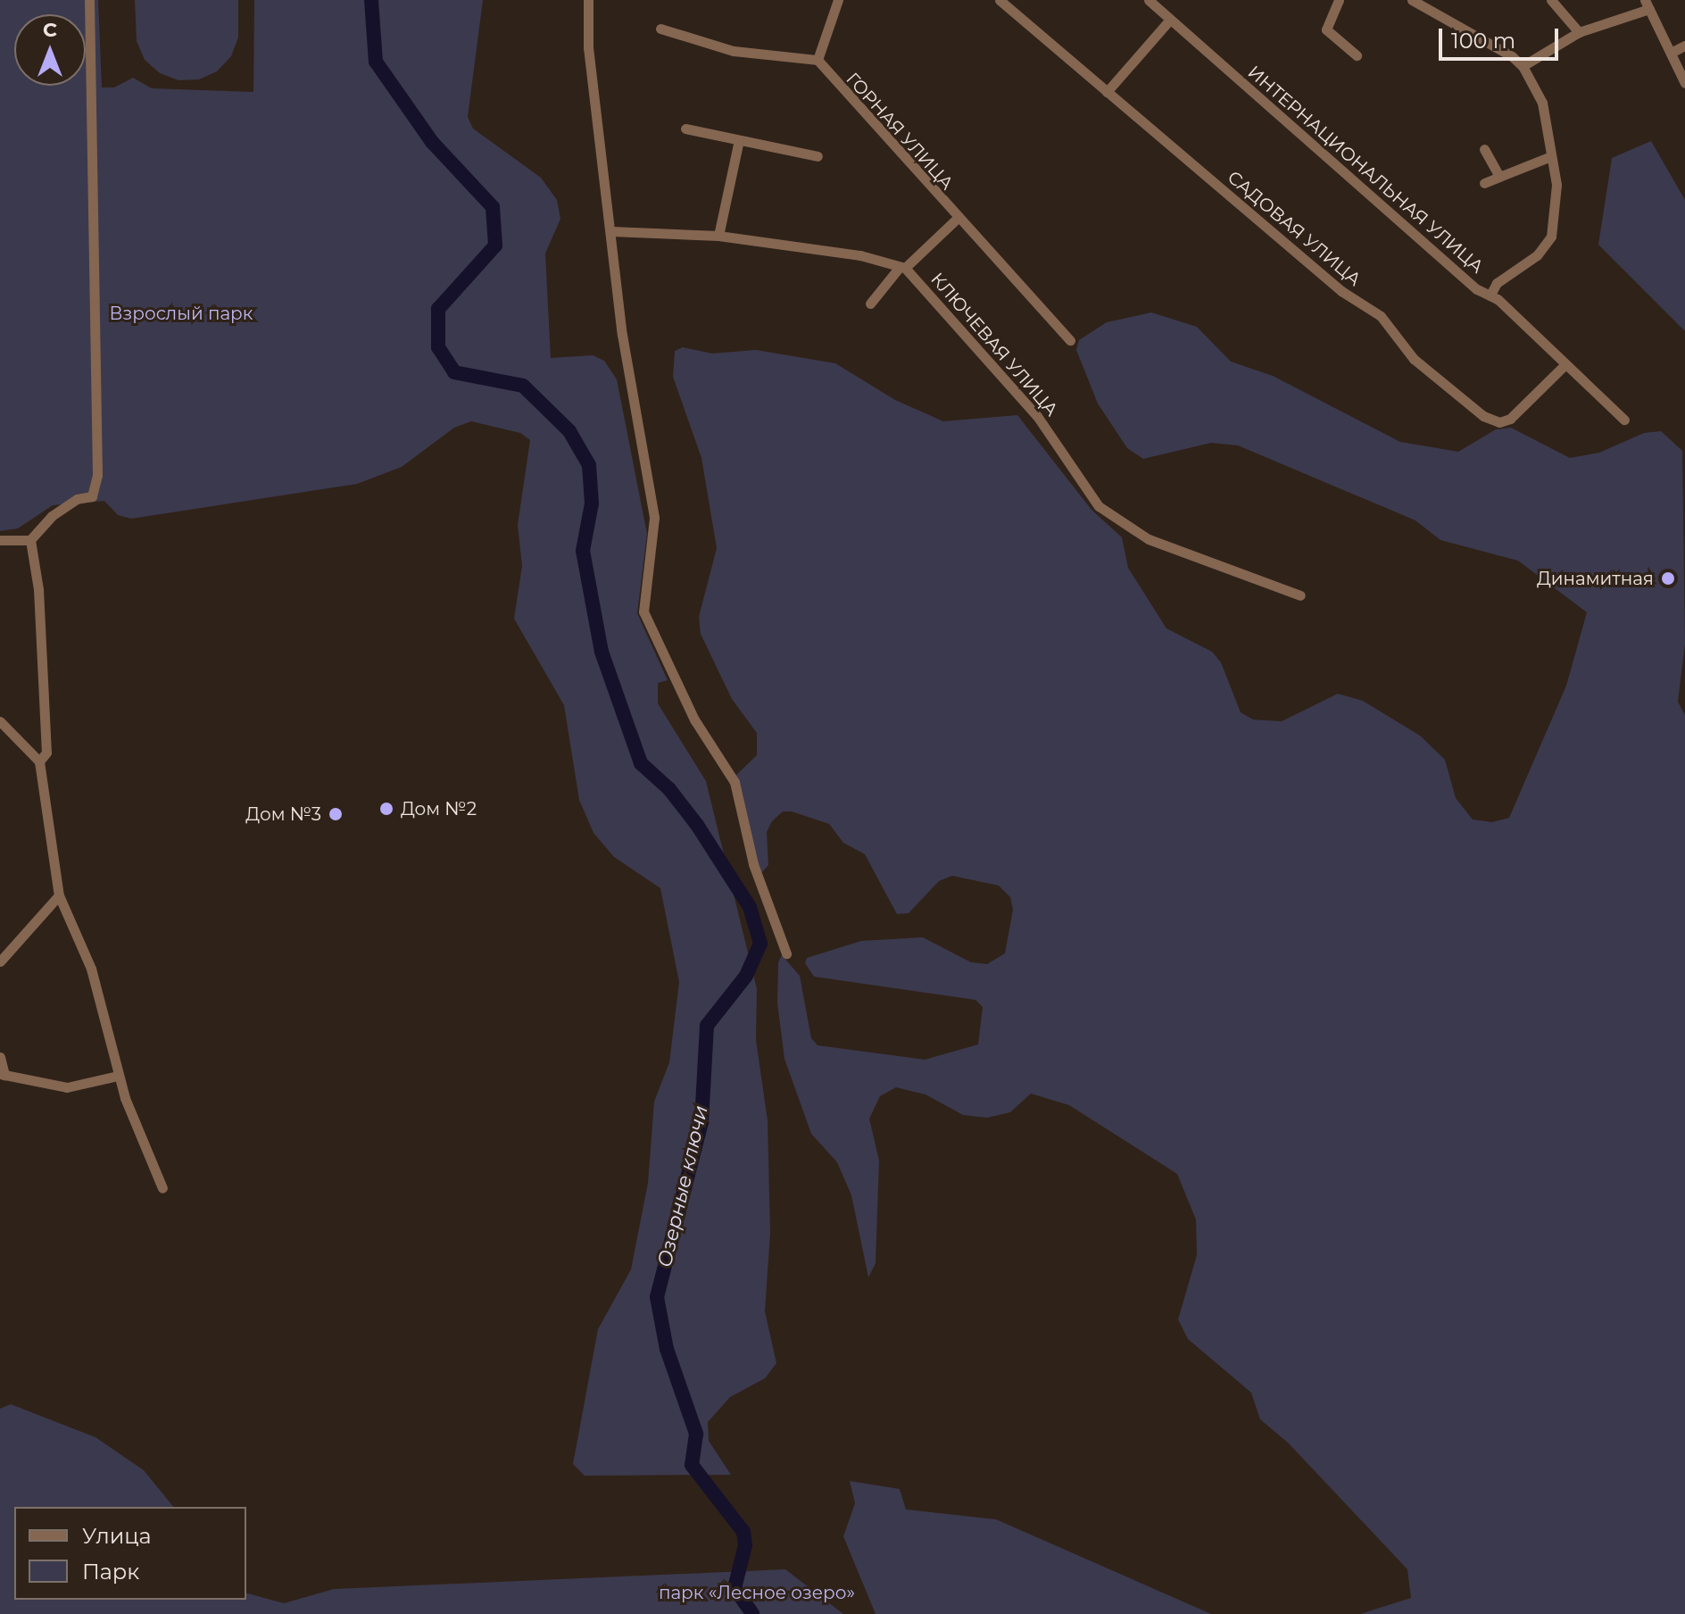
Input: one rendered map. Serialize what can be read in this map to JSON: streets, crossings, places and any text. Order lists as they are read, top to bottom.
{
  "streets": {
    "street": [
      "ГОРНАЯ УЛИЦА",
      "ИНТЕРНАЦИОНАЛЬНАЯ УЛИЦА",
      "САДОВАЯ УЛИЦА",
      "КЛЮЧЕВАЯ УЛИЦА"
    ]
  },
  "crossings": [
    ["ИНТЕРНАЦИОНАЛЬНАЯ УЛИЦА", "САДОВАЯ УЛИЦА"]
  ],
  "water": ["Озерные ключи"],
  "parks": ["Взрослый парк", "парк «Лесное озеро»"],
  "places": ["Динамитная", "Дом №2", "Дом №3"],
  "legend": ["Улица", "Парк"],
  "scale_bar": "100 m",
  "north": "top"
}
